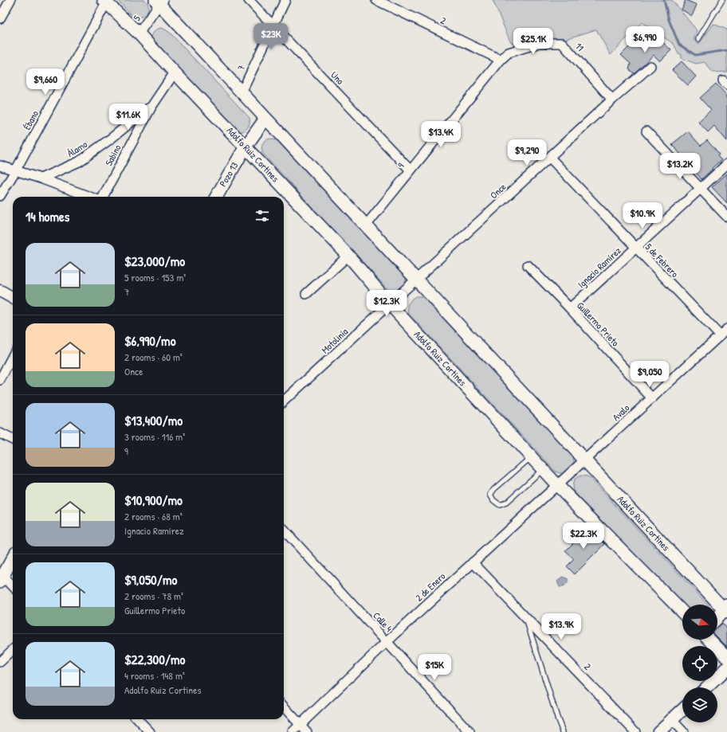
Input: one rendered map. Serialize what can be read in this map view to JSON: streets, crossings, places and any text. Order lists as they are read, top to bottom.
{
  "streets": {
    "main road": ["Adolfo Ruiz Cortines", "Pozo 13"],
    "street": [
      "5",
      "2",
      "11",
      "7",
      "Uno",
      "Ébano",
      "Álamo",
      "Sabino",
      "9",
      "Once",
      "5 de Febrero",
      "Ignacio Ramírez",
      "Guillermo Prieto",
      "Motolinía",
      "Avalo",
      "2 de Enero",
      "Calle 4"
    ]
  },
  "crossings": [
    ["5", "Adolfo Ruiz Cortines"],
    ["2", "11"],
    ["2", "9"],
    ["2", "2 de Enero"],
    ["11", "9"],
    ["11", "Once"],
    ["7", "Uno"],
    ["7", "Adolfo Ruiz Cortines"],
    ["Uno", "9"],
    ["Ébano", "Adolfo Ruiz Cortines"],
    ["Álamo", "Sabino"],
    ["Adolfo Ruiz Cortines", "Sabino"],
    ["Adolfo Ruiz Cortines", "9"],
    ["Adolfo Ruiz Cortines", "Pozo 13"],
    ["Adolfo Ruiz Cortines", "Once"],
    ["Adolfo Ruiz Cortines", "Motolinía"],
    ["Adolfo Ruiz Cortines", "Avalo"],
    ["Adolfo Ruiz Cortines", "2 de Enero"],
    ["Once", "5 de Febrero"],
    ["Once", "Motolinía"],
    ["5 de Febrero", "Ignacio Ramírez"],
    ["5 de Febrero", "Avalo"],
    ["Ignacio Ramírez", "Guillermo Prieto"],
    ["Guillermo Prieto", "Avalo"],
    ["Avalo", "2 de Enero"],
    ["2 de Enero", "Calle 4"]
  ],
  "north": "right",
  "page": {
    "price": [
      "$23K",
      "$6,990",
      "$25.1K",
      "$9,660",
      "$11.6K",
      "$13.4K",
      "$9,290",
      "$13.2K",
      "$10.9K",
      "$12.3K",
      "$9,050",
      "$22.3K",
      "$13.9K",
      "$15K"
    ],
    "heading": "14 homes",
    "list": [
      {
        "name": "$23,000/mo",
        "note": "5 rooms · 153 m² · 7"
      },
      {
        "name": "$6,990/mo",
        "note": "2 rooms · 60 m² · Once"
      },
      {
        "name": "$13,400/mo",
        "note": "3 rooms · 116 m² · 9"
      },
      {
        "name": "$10,900/mo",
        "note": "2 rooms · 68 m² · Ignacio Ramírez"
      },
      {
        "name": "$9,050/mo",
        "note": "2 rooms · 78 m² · Guillermo Prieto"
      },
      {
        "name": "$22,300/mo",
        "note": "4 rooms · 148 m² · Adolfo Ruiz Cortines"
      }
    ]
  }
}
